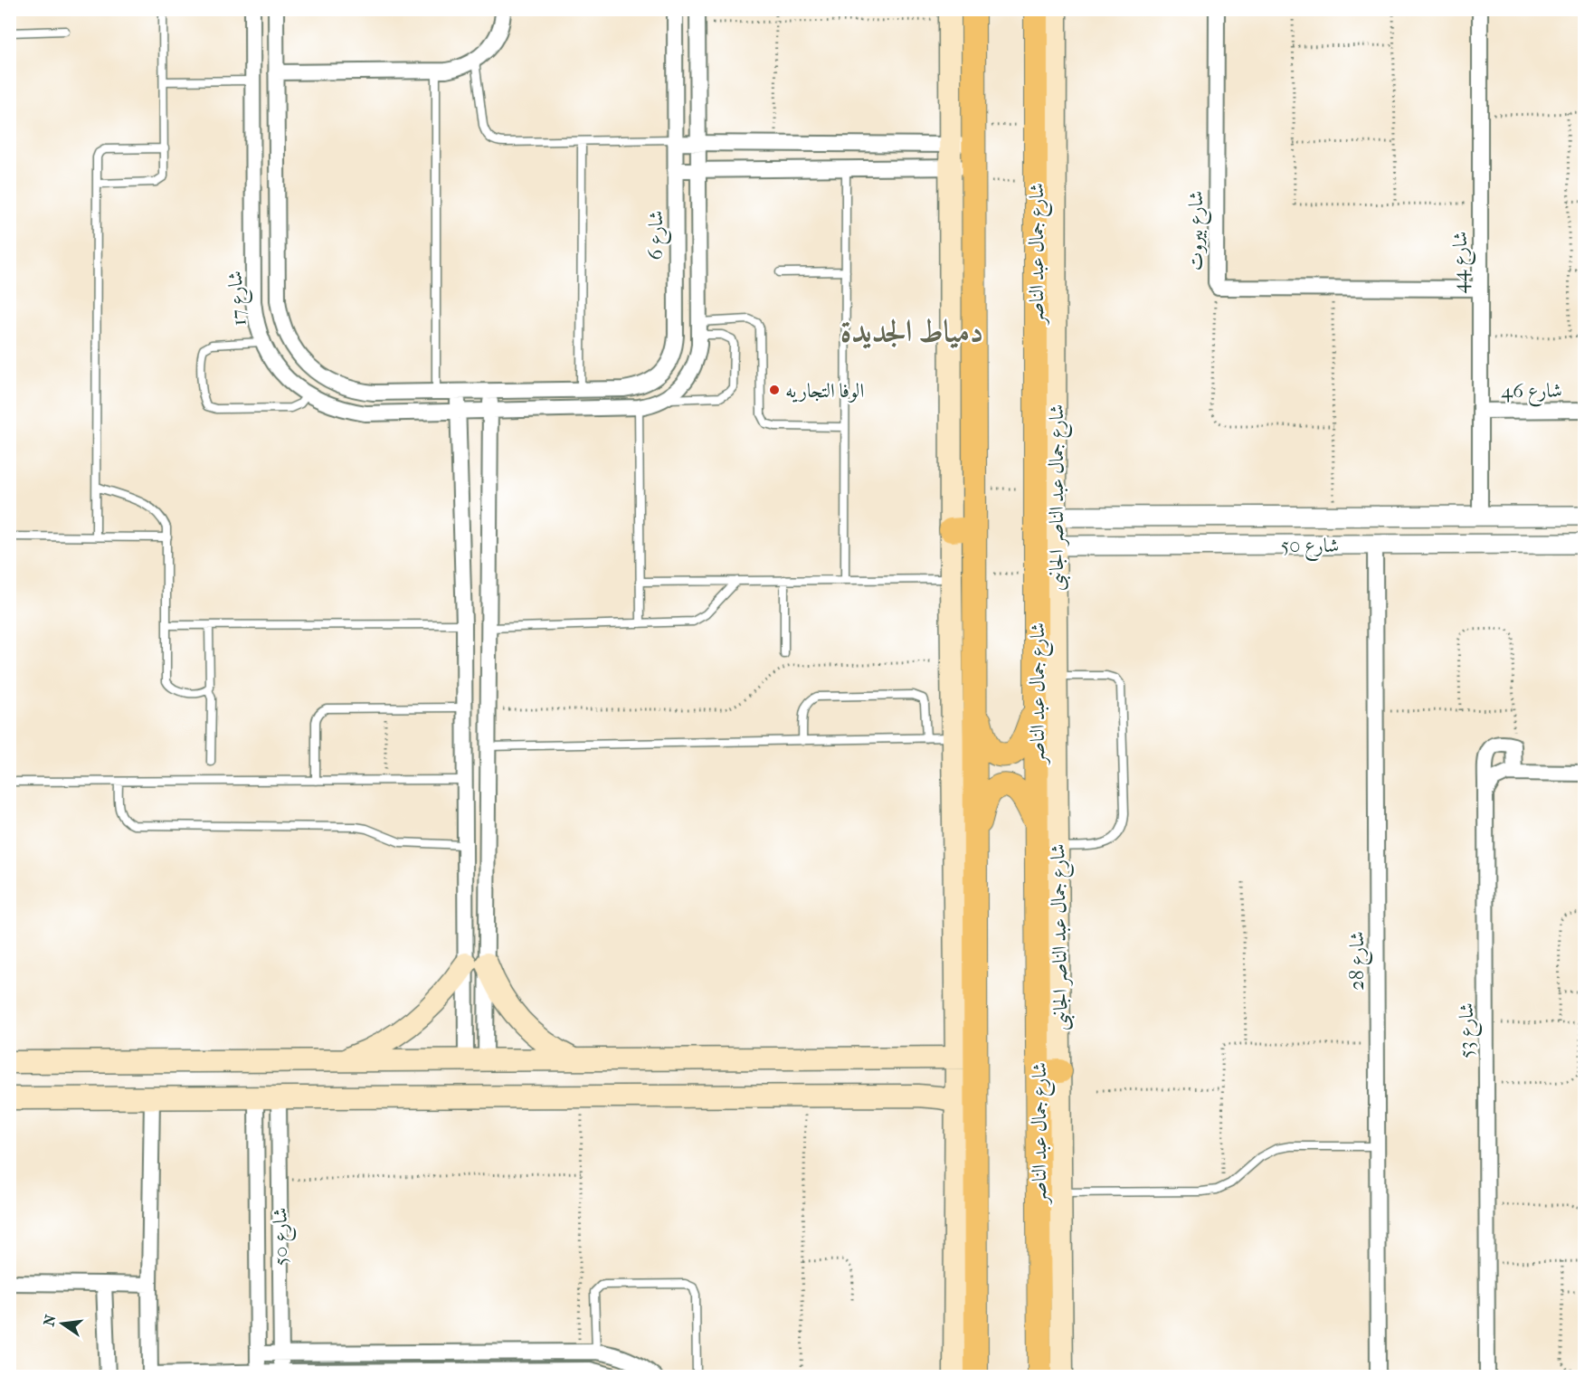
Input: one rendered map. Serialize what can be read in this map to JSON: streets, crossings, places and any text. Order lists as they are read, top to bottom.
{
  "streets": {
    "main road": ["شارع جمال عبد الناصر", "شارع جمال عبد الناصر الجانبى"],
    "street": [
      "شارع بيروت",
      "شارع 6",
      "شارع 44",
      "شارع 17",
      "شارع 46",
      "شارع 50",
      "شارع 28",
      "شارع 53"
    ]
  },
  "crossings": [
    ["شارع بيروت", "شارع 44"],
    ["شارع 6", "شارع 17"],
    ["شارع جمال عبد الناصر", "شارع جمال عبد الناصر الجانبى"],
    ["شارع جمال عبد الناصر", "شارع 50"],
    ["شارع 44", "شارع 46"],
    ["شارع 44", "شارع 50"],
    ["شارع جمال عبد الناصر الجانبى", "شارع 50"],
    ["شارع 50", "شارع 28"]
  ],
  "districts": ["دمياط الجديدة"],
  "places": ["الوفا التجاريه"],
  "north": "left"
}
